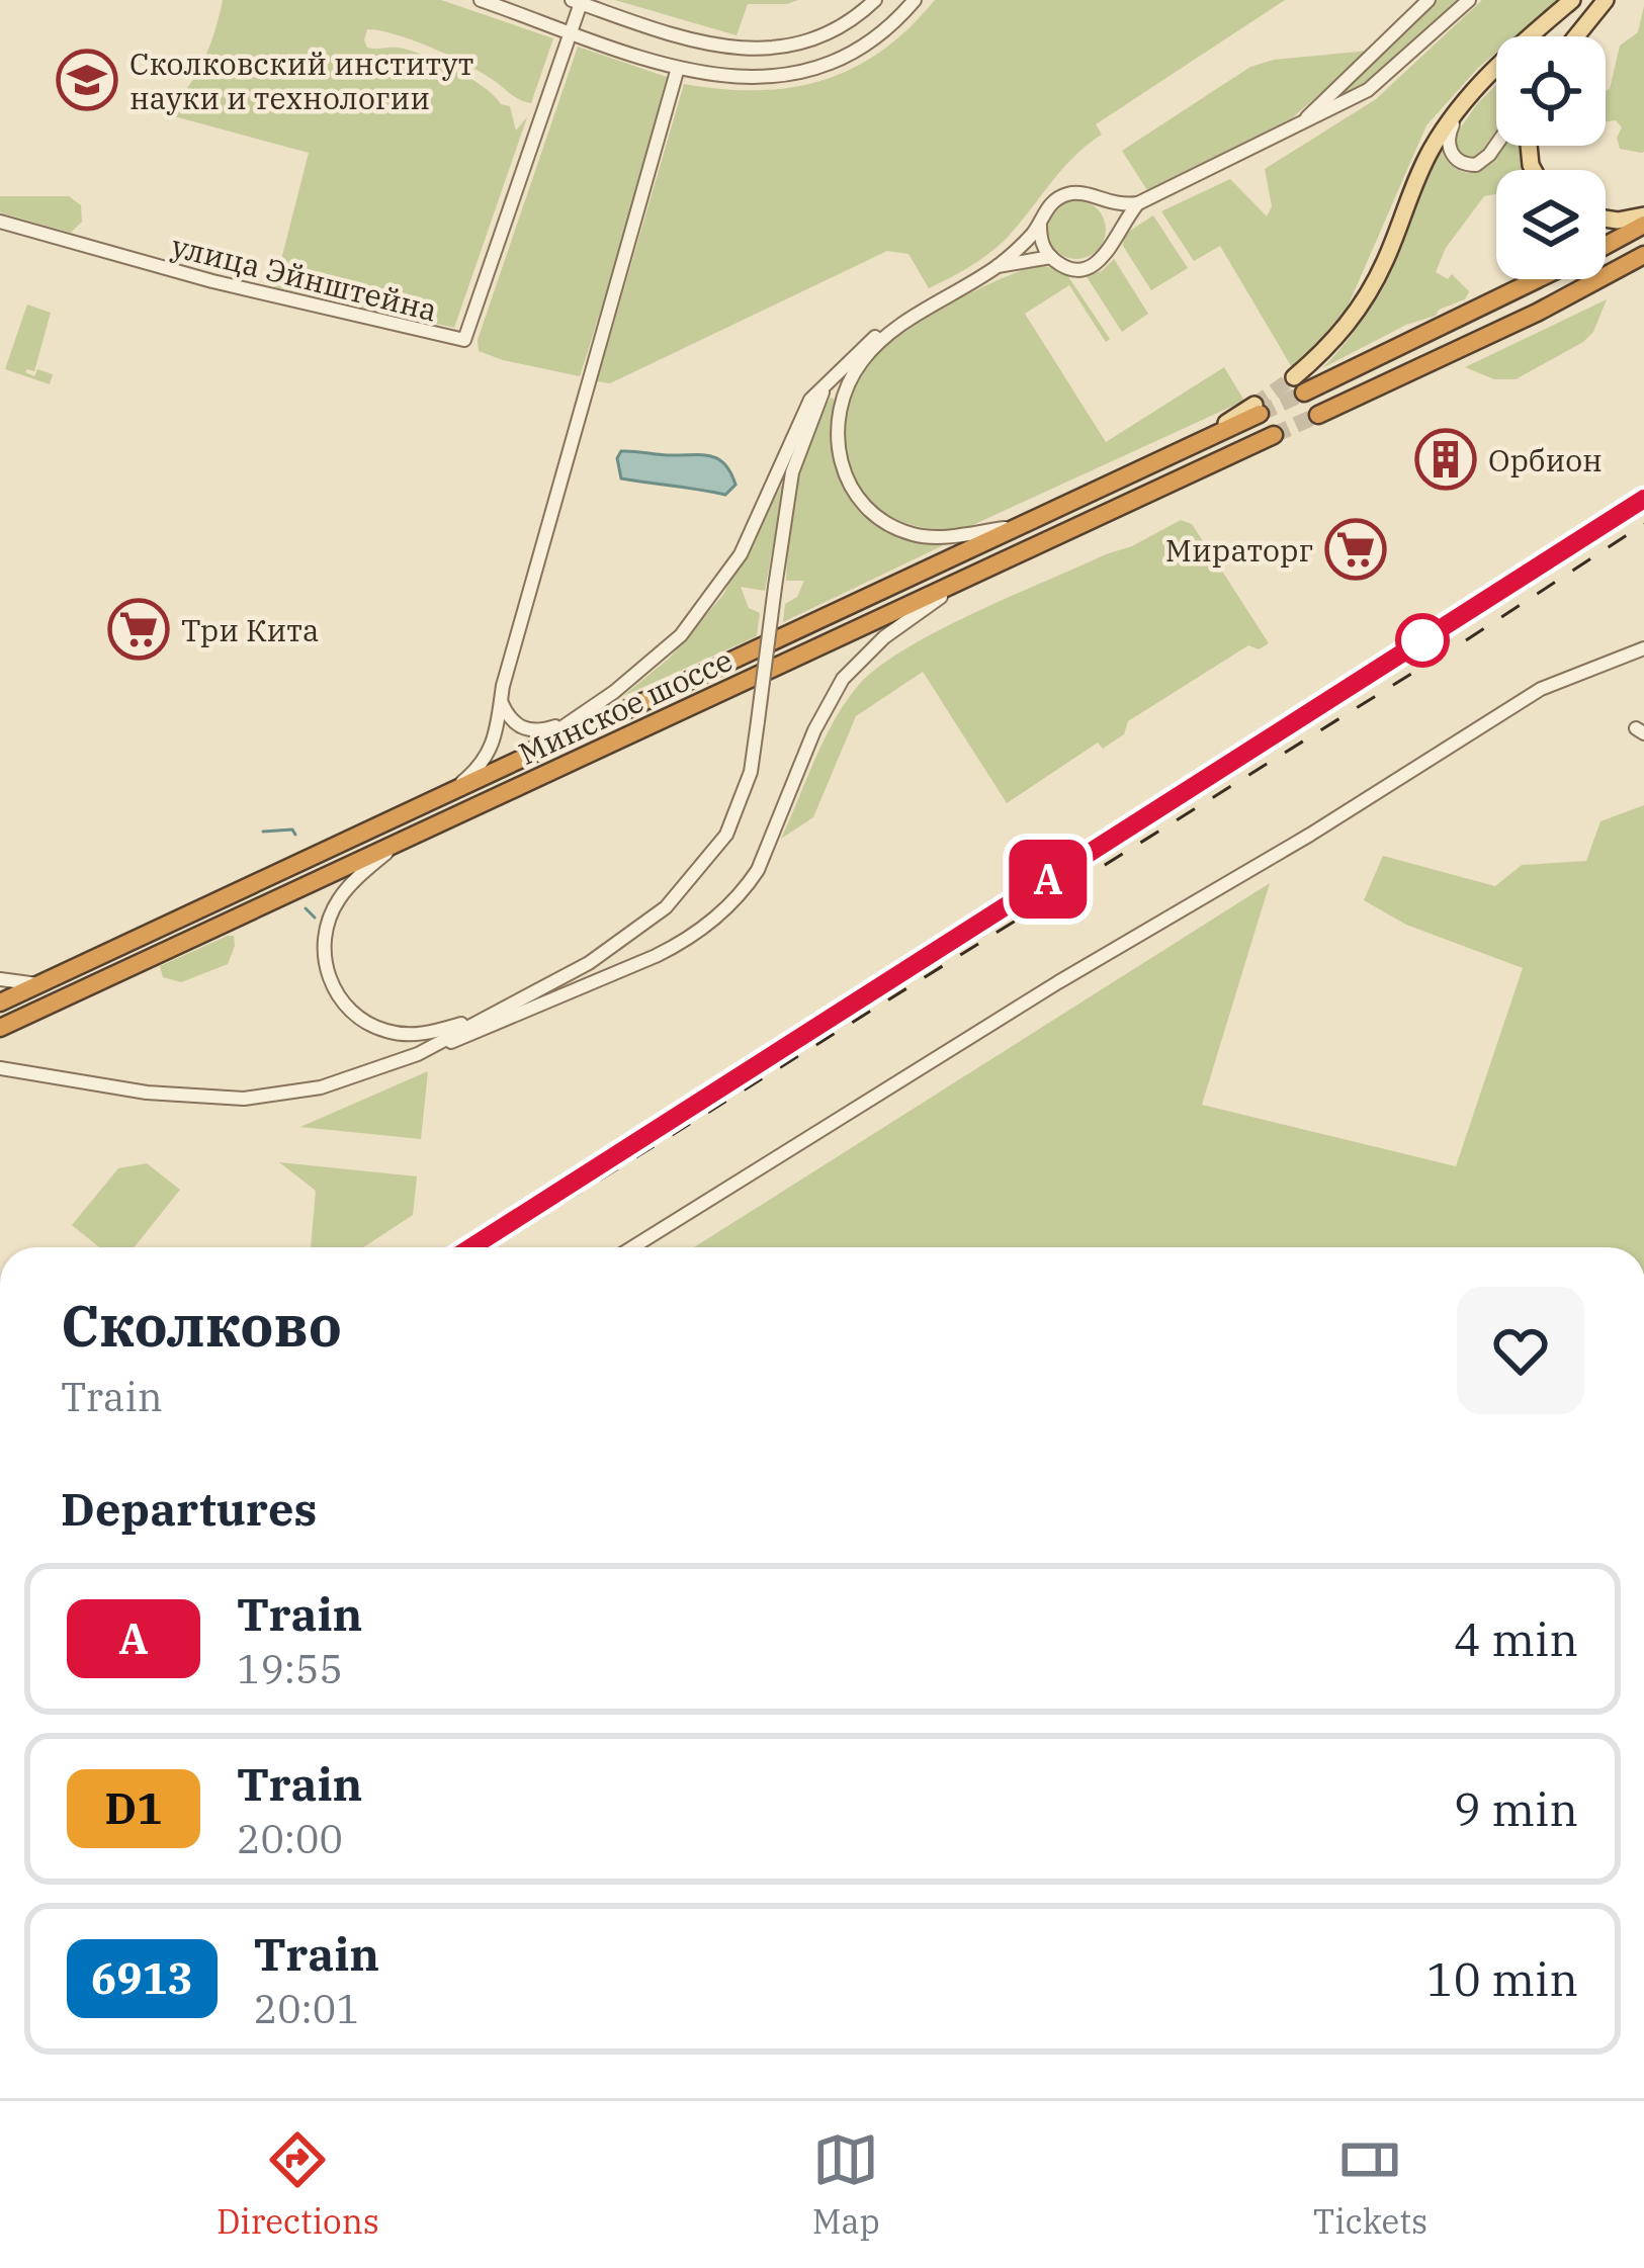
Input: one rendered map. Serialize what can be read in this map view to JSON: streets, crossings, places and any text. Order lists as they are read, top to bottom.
{
  "streets": {
    "highway": ["Минское шоссе"],
    "street": ["улица Эйнштейна"]
  },
  "places": {
    "school or university": ["Сколковский институт науки и технологии"],
    "building": ["Орбион"],
    "supermarket": ["Мираторг", "Три Кита"]
  },
  "page": {
    "on_map": "A",
    "heading": [
      ["Сколково", "Train"],
      "Departures"
    ],
    "list": [
      {
        "mark": "A",
        "name": "Train",
        "note": "19:55",
        "value": "4 min"
      },
      {
        "mark": "D1",
        "name": "Train",
        "note": "20:00",
        "value": "9 min"
      },
      {
        "mark": "6913",
        "name": "Train",
        "note": "20:01",
        "value": "10 min"
      }
    ],
    "tabs": ["Directions", "Map", "Tickets"]
  }
}
